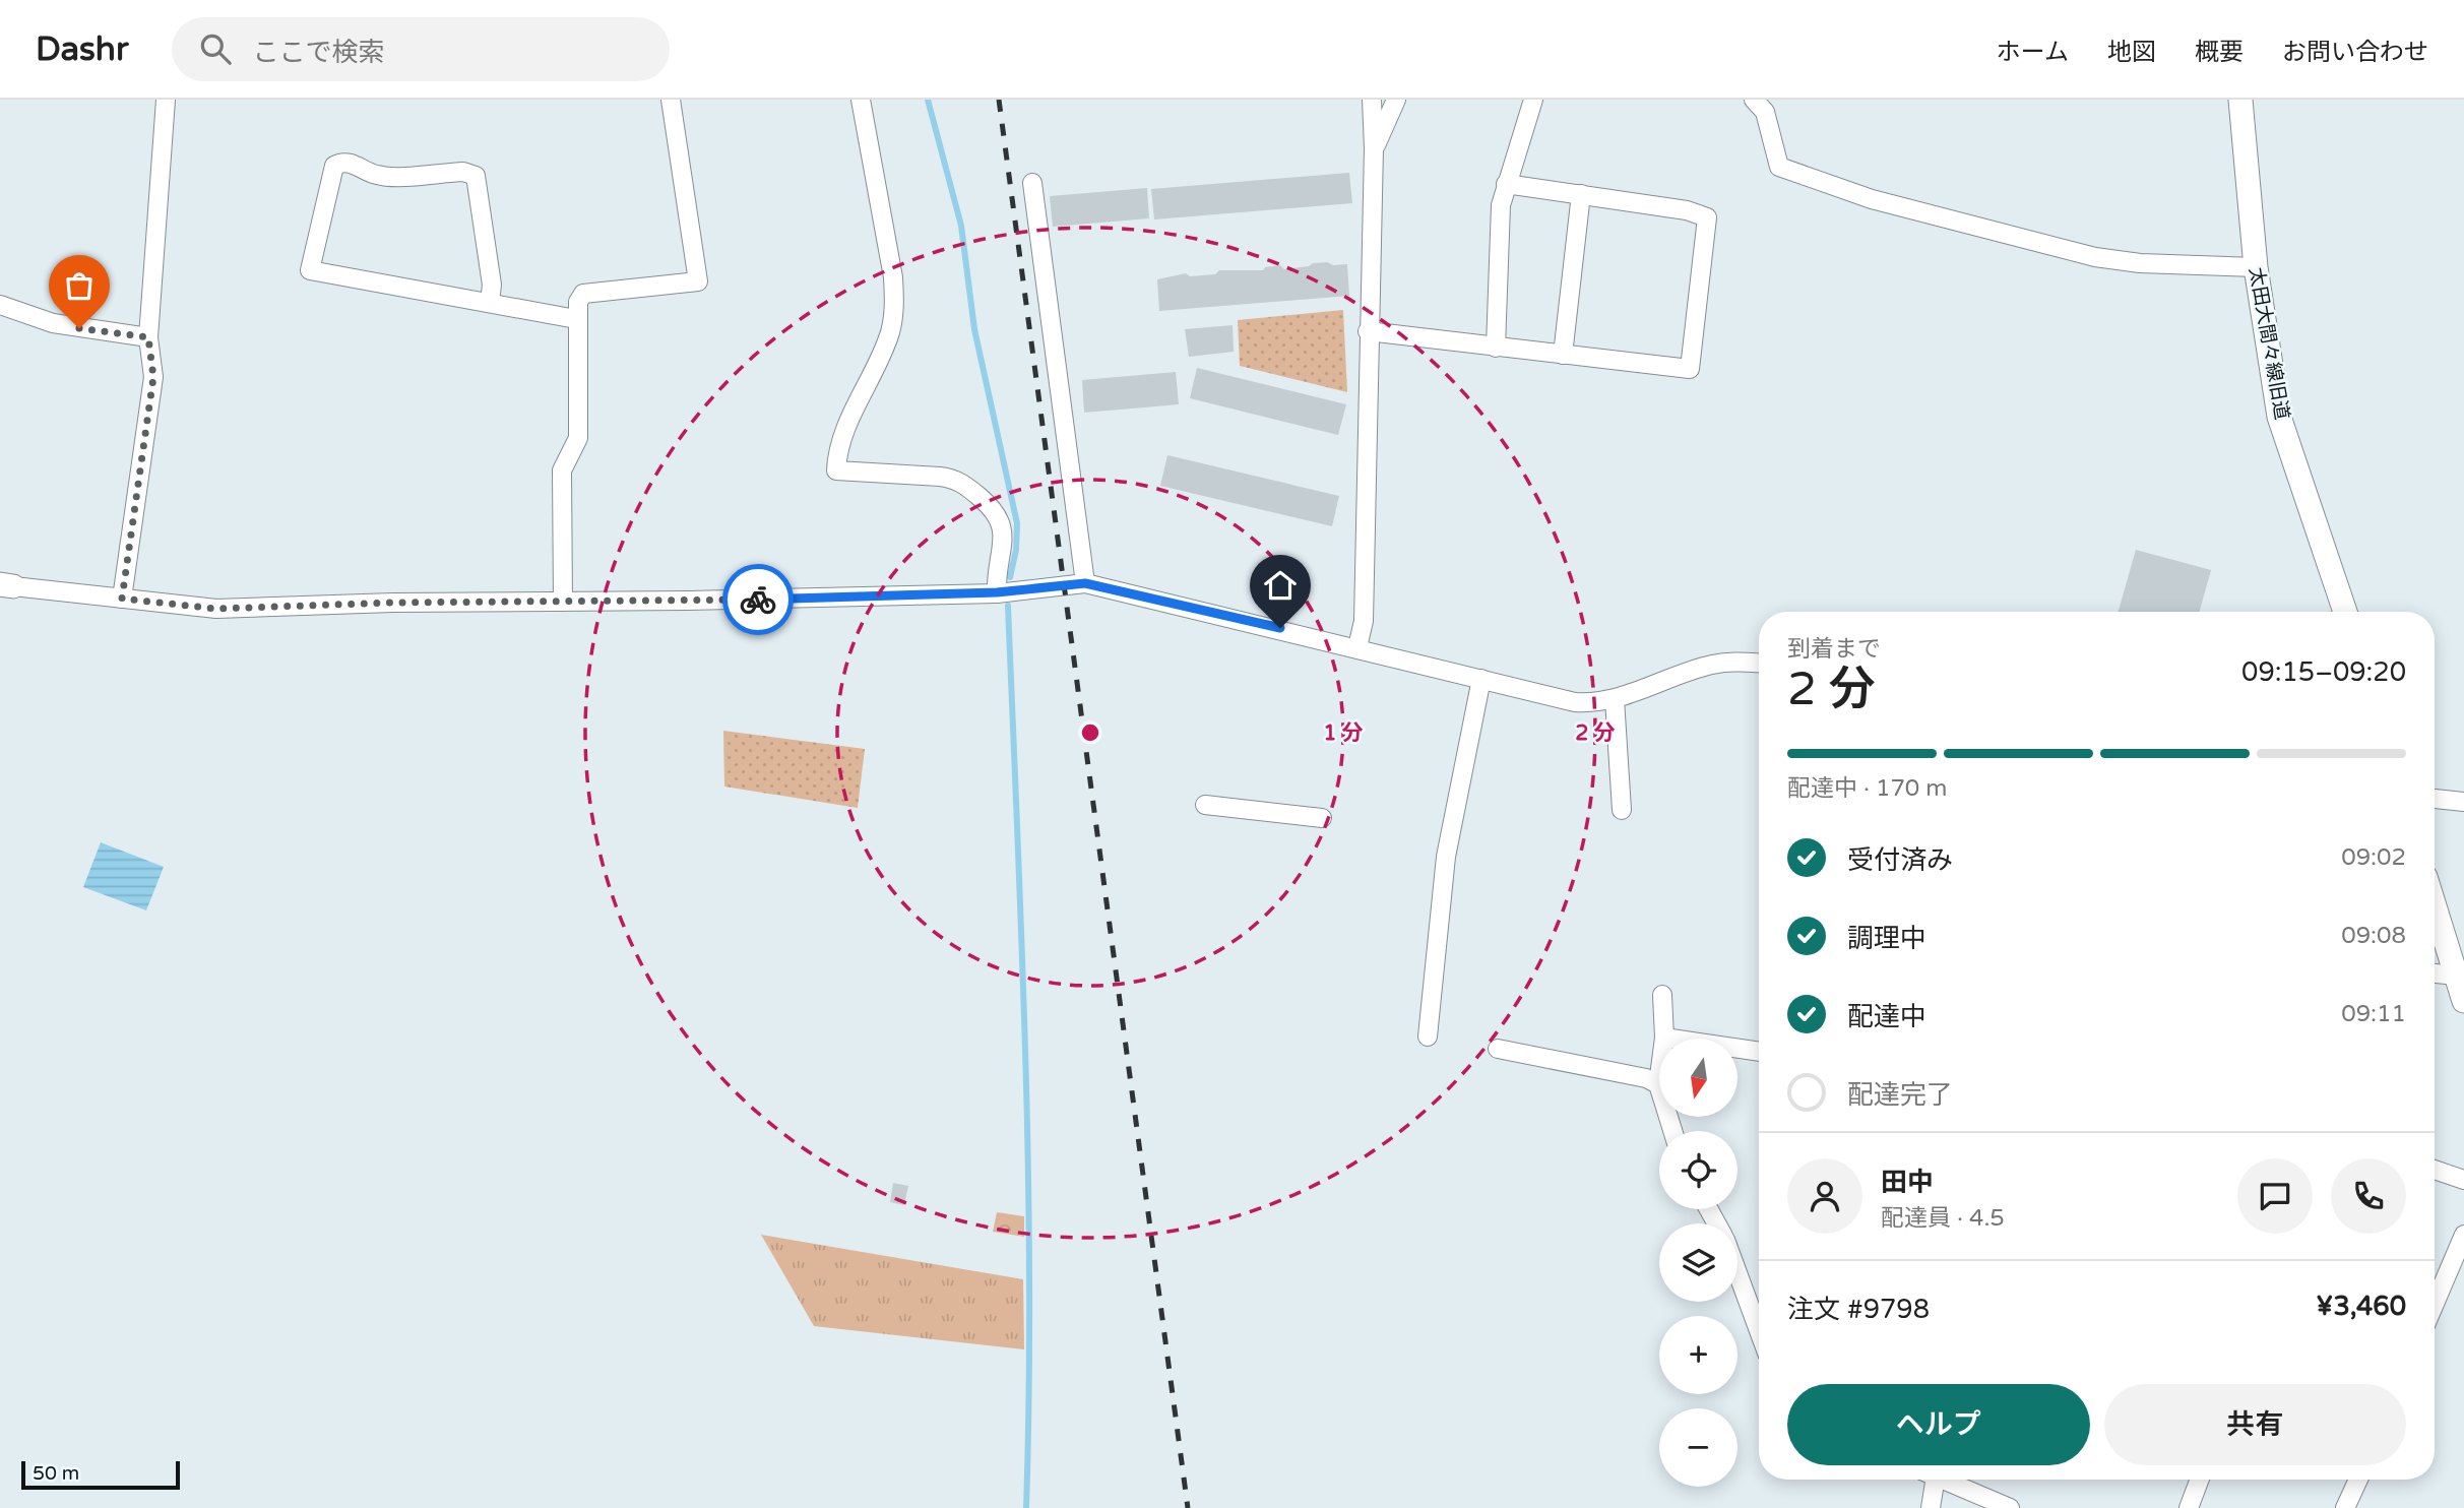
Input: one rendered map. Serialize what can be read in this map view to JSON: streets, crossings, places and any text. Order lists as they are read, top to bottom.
{
  "streets": {
    "street": ["太田大間々線旧道"]
  },
  "scale_bar": "50 m",
  "north": "bottom",
  "page": {
    "header": "Dashr",
    "search": "ここで検索",
    "nav": [
      "ホーム",
      "地図",
      "概要",
      "お問い合わせ"
    ],
    "heading": ["2 分", "到着まで", "09:15–09:20"],
    "panel": [
      "田中",
      "配達員 · 4.5",
      "注文 #9798",
      "¥3,460"
    ],
    "bar": "配達中 · 170 m",
    "list": [
      ["受付済み", "09:02"],
      ["調理中", "09:08"],
      ["配達中", "09:11"],
      "配達完了"
    ],
    "map_buttons": ["+", "−"],
    "buttons": ["ヘルプ", "共有"],
    "scale": "50 m"
  },
  "rings": ["1 分", "2 分"]
}
